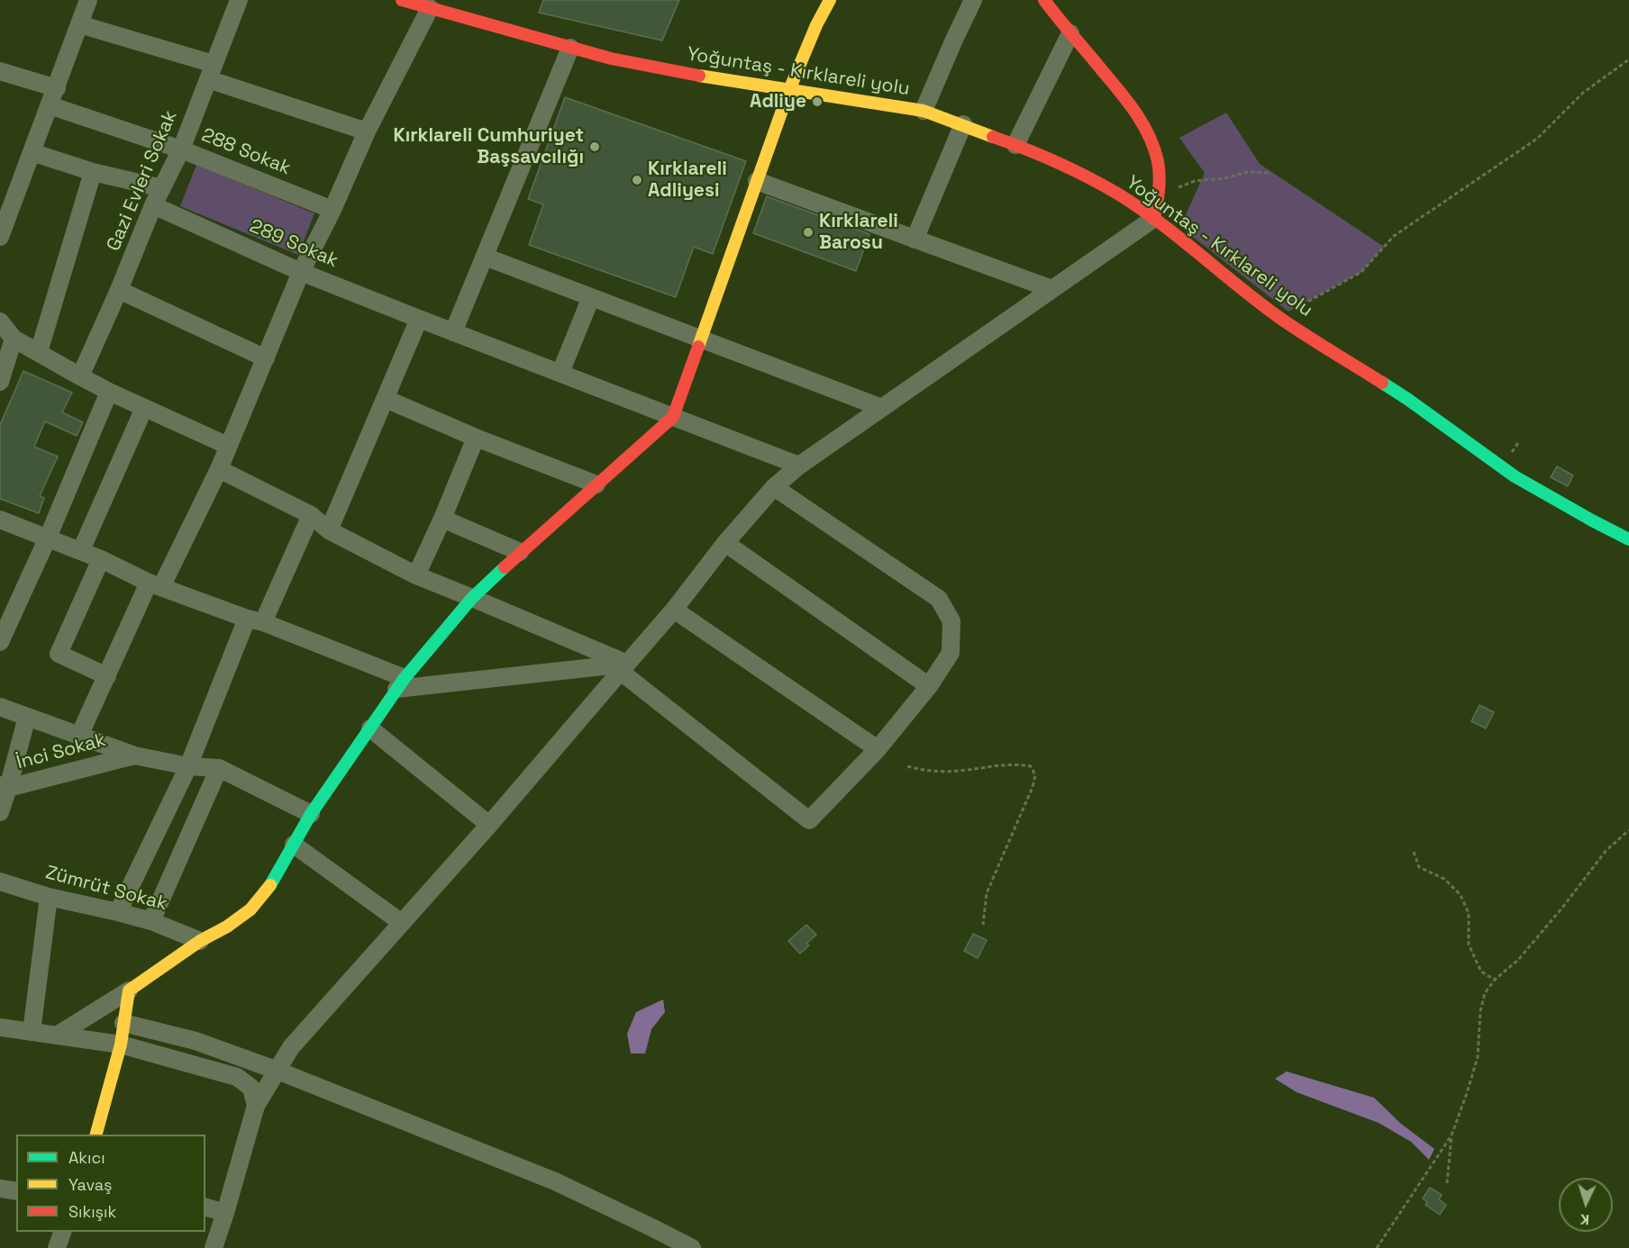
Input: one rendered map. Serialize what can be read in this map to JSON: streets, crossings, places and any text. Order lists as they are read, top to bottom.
{
  "streets": {
    "street": [
      "Yoğuntaş - Kırklareli yolu",
      "288 Sokak",
      "Gazi Evleri Sokak",
      "289 Sokak",
      "İnci Sokak",
      "Zümrüt Sokak"
    ]
  },
  "crossings": [
    ["288 Sokak", "Gazi Evleri Sokak"],
    ["Gazi Evleri Sokak", "289 Sokak"]
  ],
  "places": [
    "Adliye",
    "Kırklareli Cumhuriyet Başsavcılığı",
    "Kırklareli Adliyesi",
    "Kırklareli Barosu"
  ],
  "legend": ["Akıcı", "Yavaş", "Sıkışık"],
  "north": "bottom"
}
